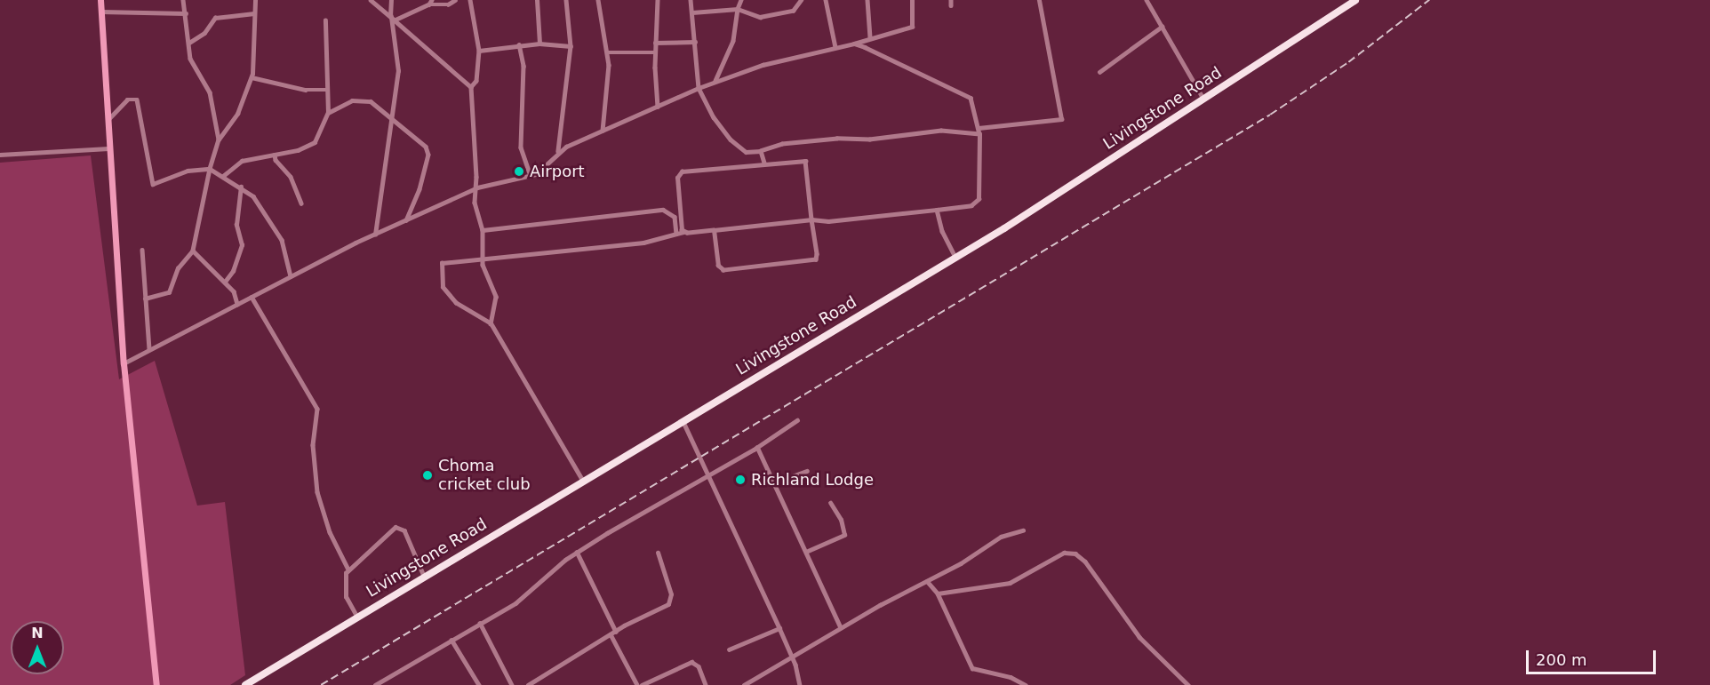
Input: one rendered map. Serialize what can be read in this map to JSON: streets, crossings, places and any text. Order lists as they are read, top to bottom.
{
  "streets": {
    "highway": ["Livingstone Road"]
  },
  "places": ["Airport", "Choma cricket club", "Richland Lodge"],
  "scale_bar": "200 m",
  "north": "top"
}
